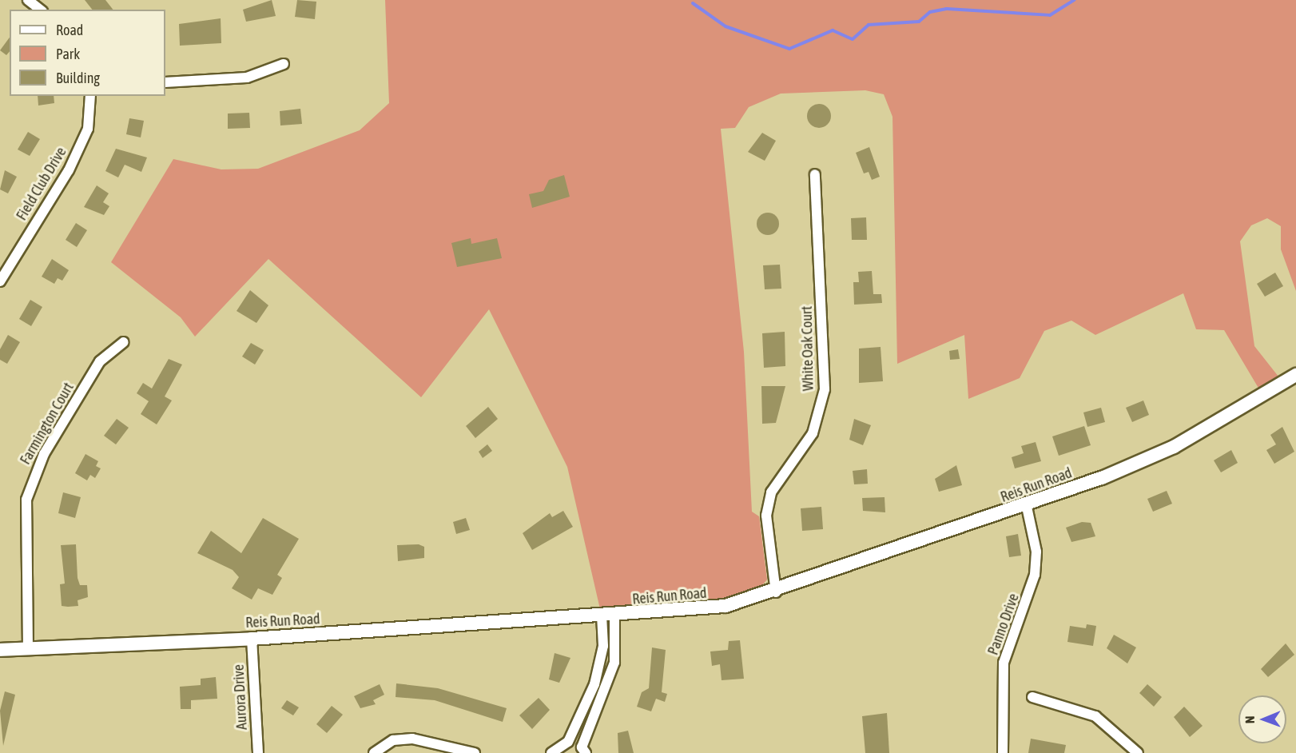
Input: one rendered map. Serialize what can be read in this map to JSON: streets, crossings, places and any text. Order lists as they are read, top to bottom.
{
  "streets": {
    "main road": ["Reis Run Road"],
    "street": [
      "Field Club Drive",
      "White Oak Court",
      "Farmington Court",
      "Panno Drive",
      "Aurora Drive"
    ]
  },
  "crossings": [
    ["White Oak Court", "Reis Run Road"],
    ["Farmington Court", "Reis Run Road"],
    ["Reis Run Road", "Panno Drive"],
    ["Reis Run Road", "Aurora Drive"]
  ],
  "legend": ["Road", "Park", "Building"],
  "north": "left"
}
